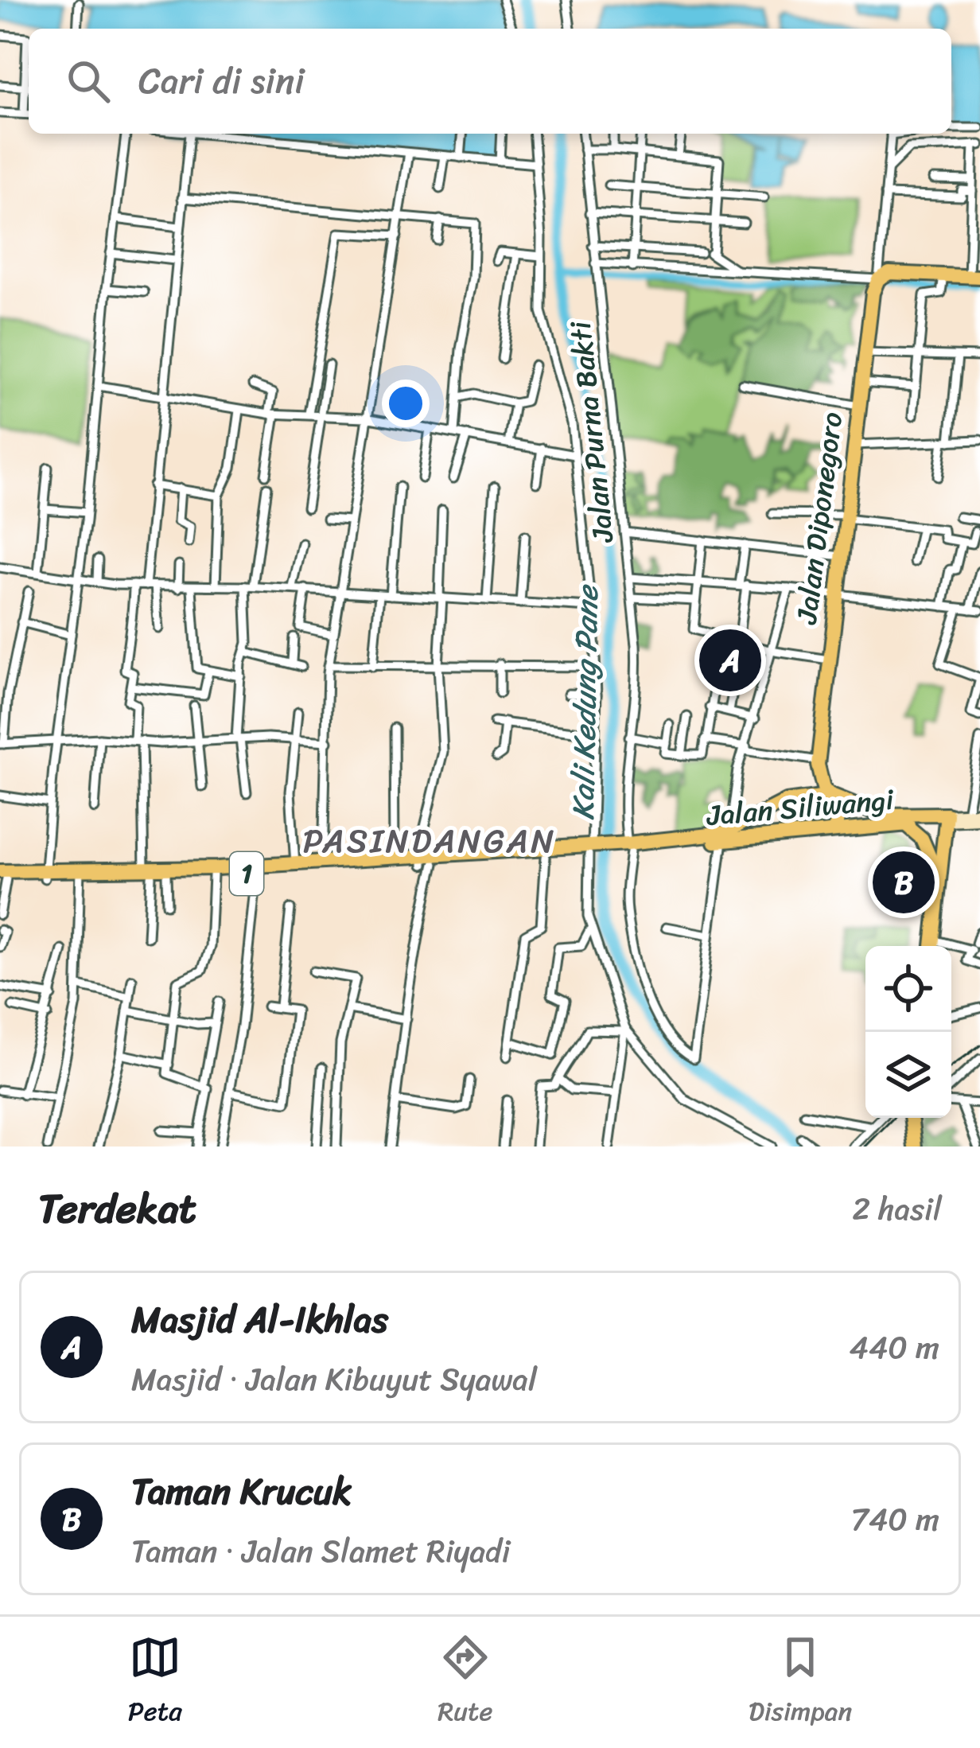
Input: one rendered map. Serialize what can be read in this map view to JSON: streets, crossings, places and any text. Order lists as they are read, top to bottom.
{
  "streets": {
    "highway": ["Jalan Diponegoro", "Jalan Siliwangi", "1"],
    "street": ["Jalan Purna Bakti"]
  },
  "crossings": [
    ["Jalan Purna Bakti", "Jalan Siliwangi"],
    ["Jalan Purna Bakti", "1"],
    ["Jalan Diponegoro", "1"],
    ["Jalan Siliwangi", "1"]
  ],
  "districts": ["PASINDANGAN"],
  "water": ["Kali Kedung Pane"],
  "page": {
    "search": "Cari di sini",
    "pins": ["A", "B"],
    "heading": ["Terdekat", "2 hasil"],
    "list": [
      {
        "mark": "A",
        "name": "Masjid Al-Ikhlas",
        "note": "Masjid · Jalan Kibuyut Syawal",
        "value": "440 m"
      },
      {
        "mark": "B",
        "name": "Taman Krucuk",
        "note": "Taman · Jalan Slamet Riyadi",
        "value": "740 m"
      }
    ],
    "nav": ["Peta", "Rute", "Disimpan"]
  }
}
